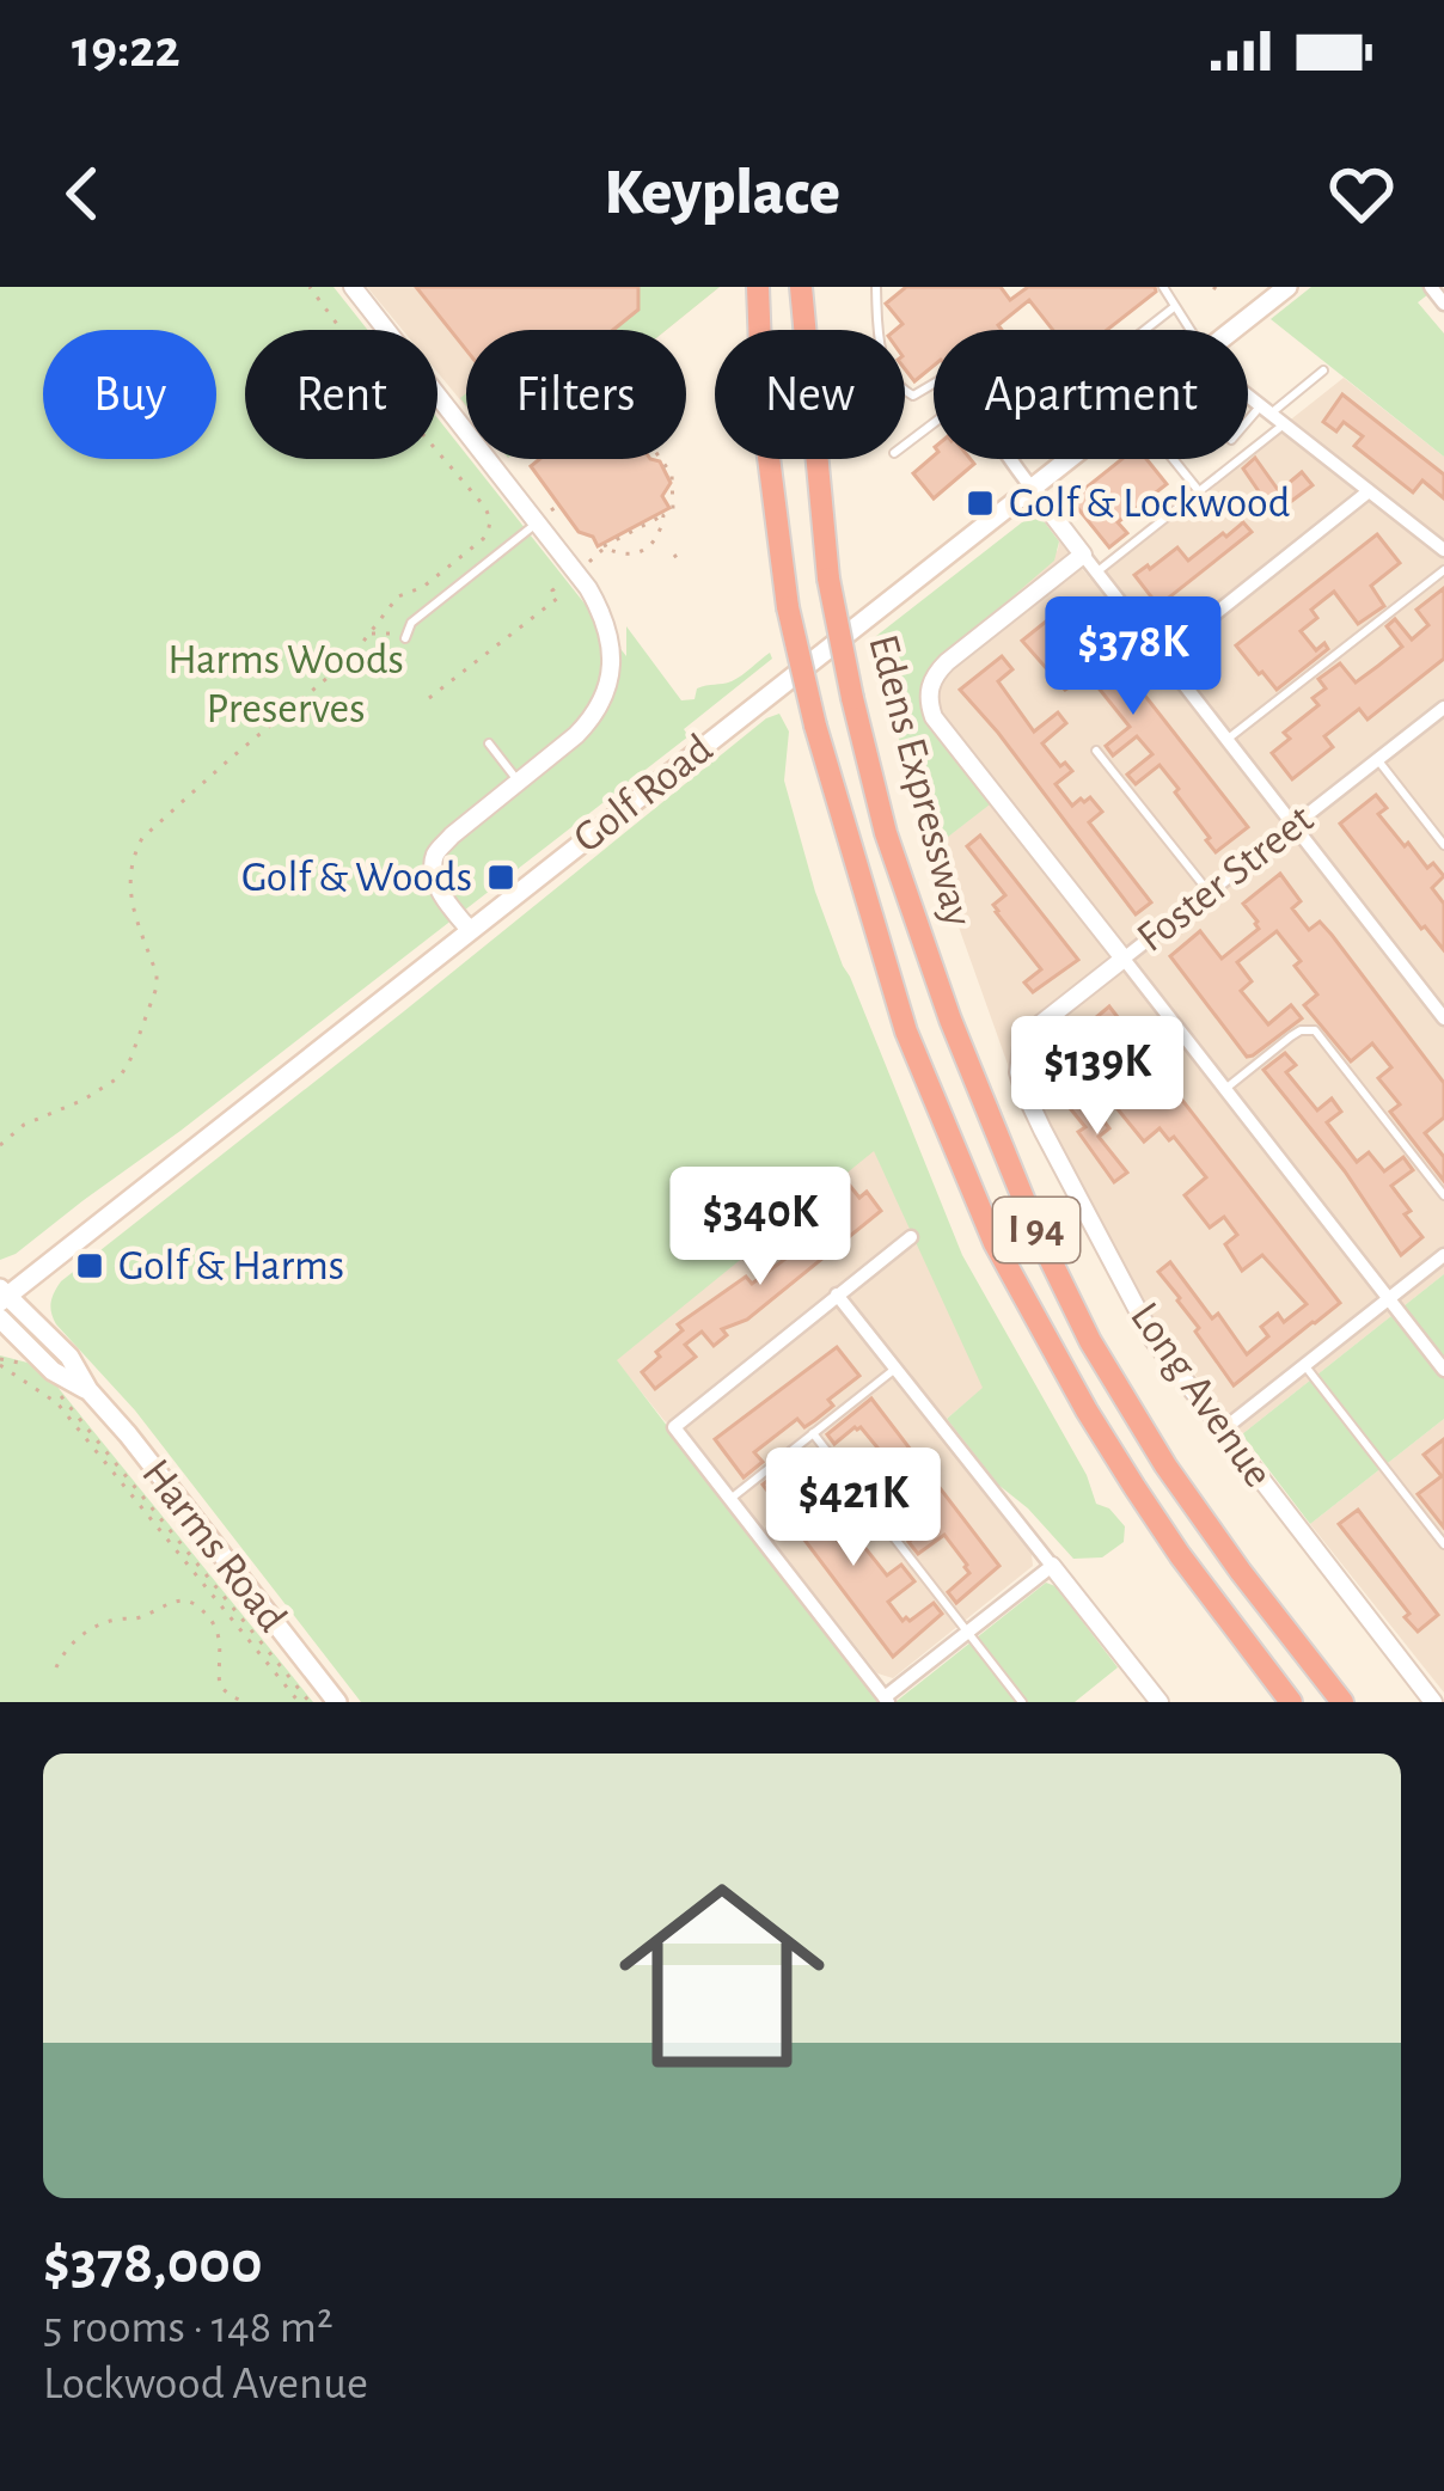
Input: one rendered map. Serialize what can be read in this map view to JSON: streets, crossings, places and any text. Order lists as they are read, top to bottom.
{
  "streets": {
    "highway": ["Edens Expressway", "I 94"],
    "main road": ["Golf Road", "Harms Road"],
    "street": ["Foster Street", "Long Avenue"]
  },
  "crossings": [
    ["Golf Road", "Harms Road"],
    ["Foster Street", "Long Avenue"]
  ],
  "parks": ["Harms Woods Preserves"],
  "places": {
    "transit": ["Golf & Lockwood", "Golf & Woods", "Golf & Harms"]
  },
  "page": {
    "status": "19:22",
    "header": "Keyplace",
    "chip": [
      "Buy",
      "Rent",
      "Filters",
      "New",
      "Apartment"
    ],
    "price": [
      "$378K",
      "$139K",
      "$340K",
      "$421K"
    ],
    "list": [
      {
        "name": "$378,000",
        "note": "5 rooms · 148 m² · Lockwood Avenue"
      }
    ]
  }
}
